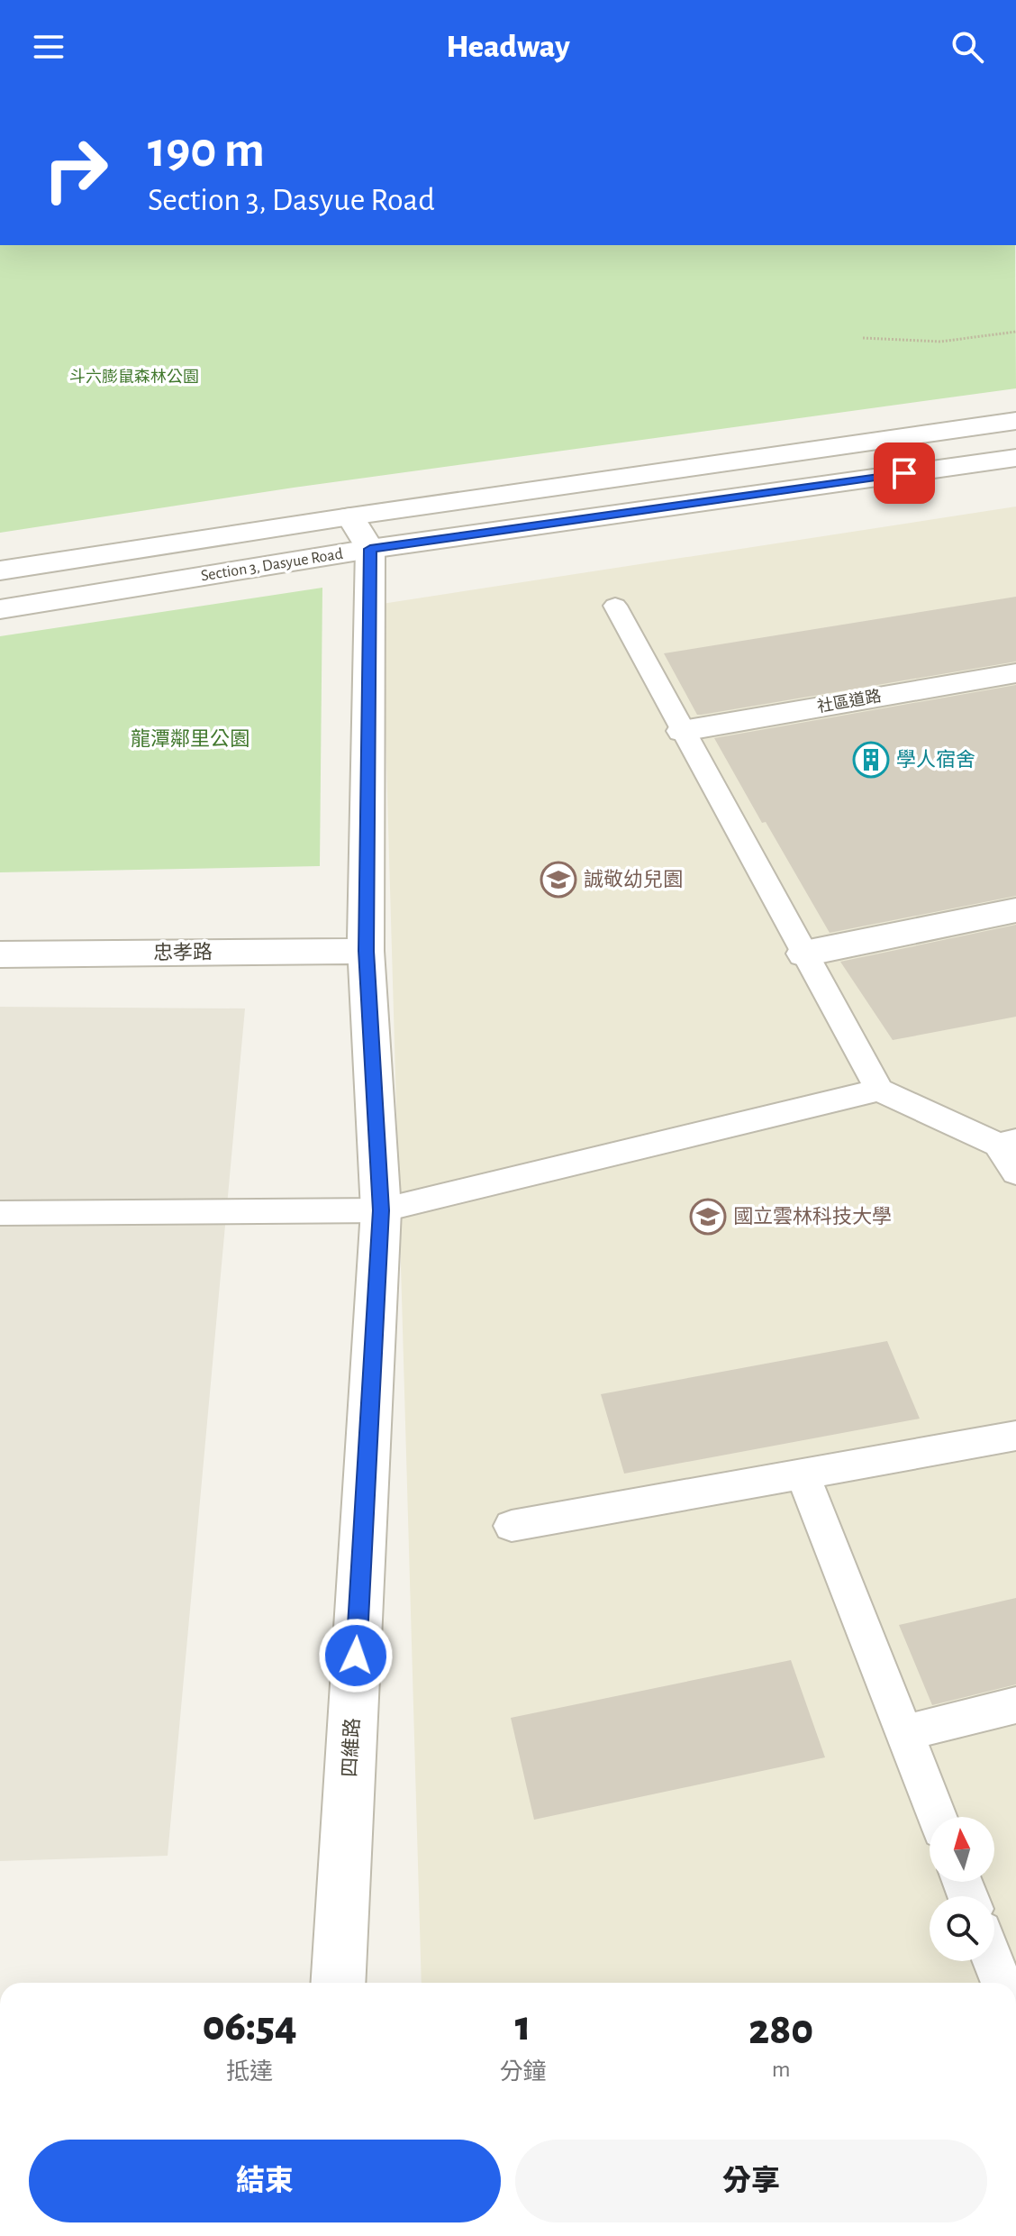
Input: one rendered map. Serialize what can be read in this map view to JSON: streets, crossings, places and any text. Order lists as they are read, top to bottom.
{
  "streets": {
    "street": [
      "Section 3, Dasyue Road",
      "社區道路",
      "忠孝路",
      "四維路"
    ]
  },
  "crossings": [
    ["Section 3, Dasyue Road", "四維路"],
    ["忠孝路", "四維路"]
  ],
  "parks": ["斗六膨鼠森林公園", "龍潭鄰里公園"],
  "places": {
    "building": ["學人宿舍"],
    "school or university": ["誠敬幼兒園", "國立雲林科技大學"]
  },
  "north": "top",
  "page": {
    "header": "Headway",
    "turn": ["190 m", "Section 3, Dasyue Road"],
    "eta": [
      "06:54",
      "抵達",
      "1",
      "分鐘",
      "280",
      "m"
    ],
    "buttons": ["結束", "分享"]
  }
}
